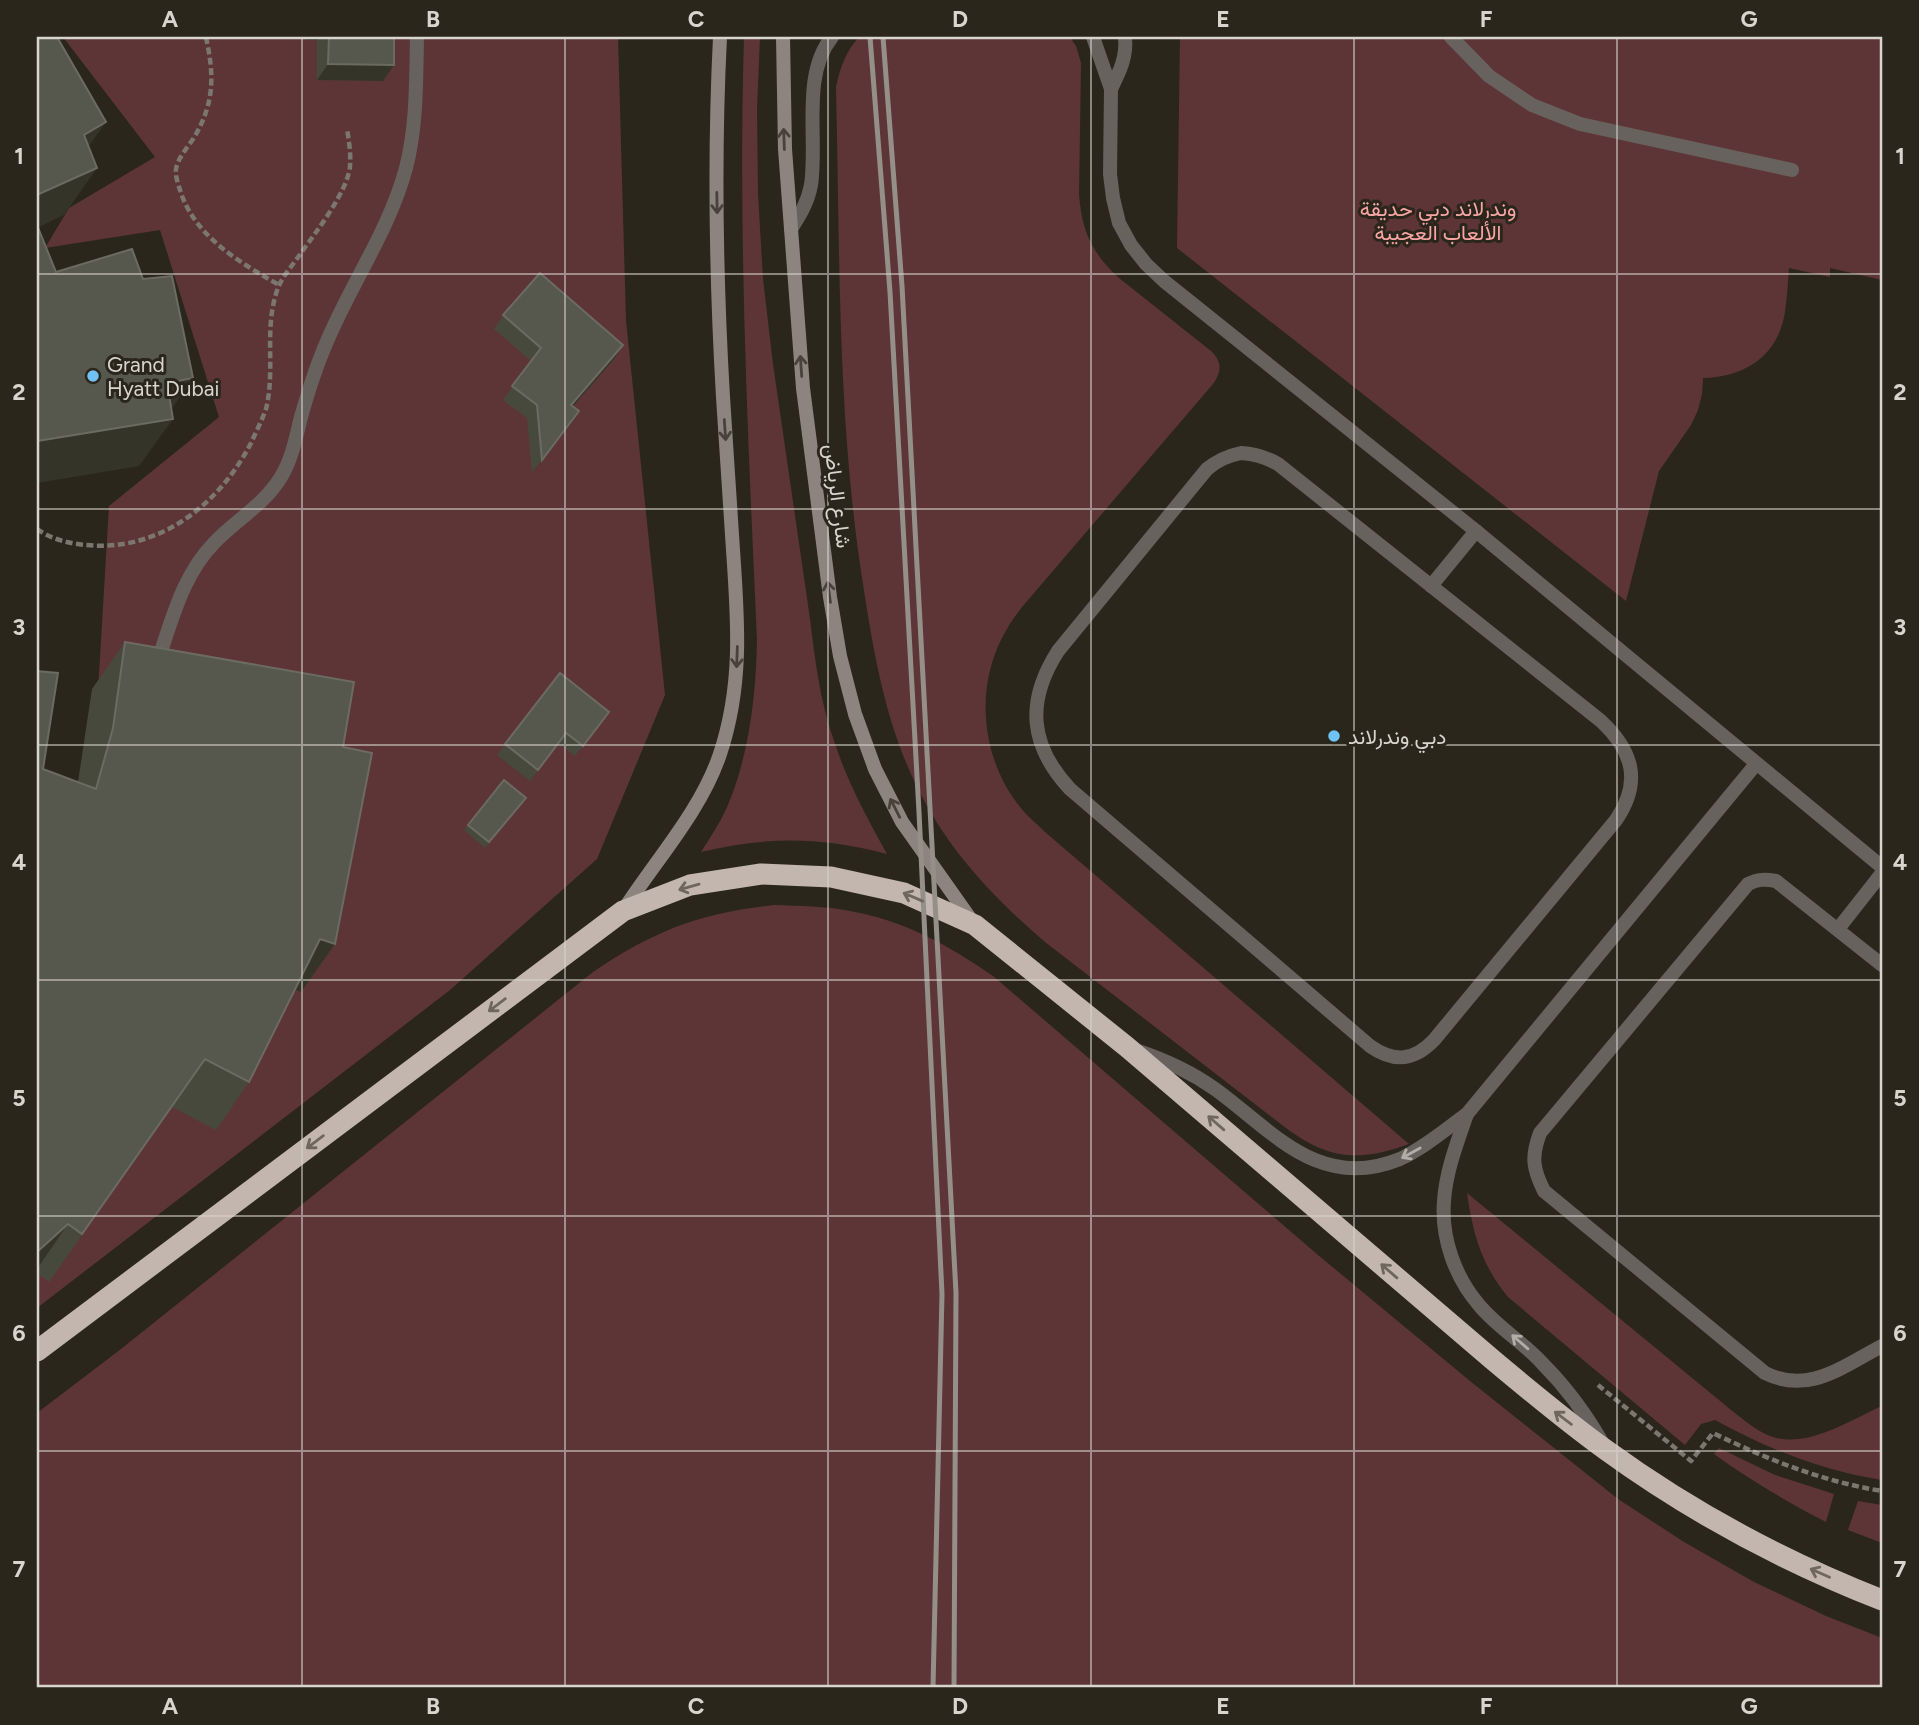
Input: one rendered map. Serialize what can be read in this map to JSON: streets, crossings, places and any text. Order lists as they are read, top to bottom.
{
  "streets": {
    "main road": ["شارع الرياض"]
  },
  "parks": ["وندرلاند دبي حديقة الألعاب العجيبة"],
  "places": ["Grand Hyatt Dubai", "دبي وندرلاند"],
  "grid": {
    "columns": [
      "A",
      "B",
      "C",
      "D",
      "E",
      "F",
      "G"
    ],
    "rows": [
      "1",
      "2",
      "3",
      "4",
      "5",
      "6",
      "7"
    ]
  }
}
